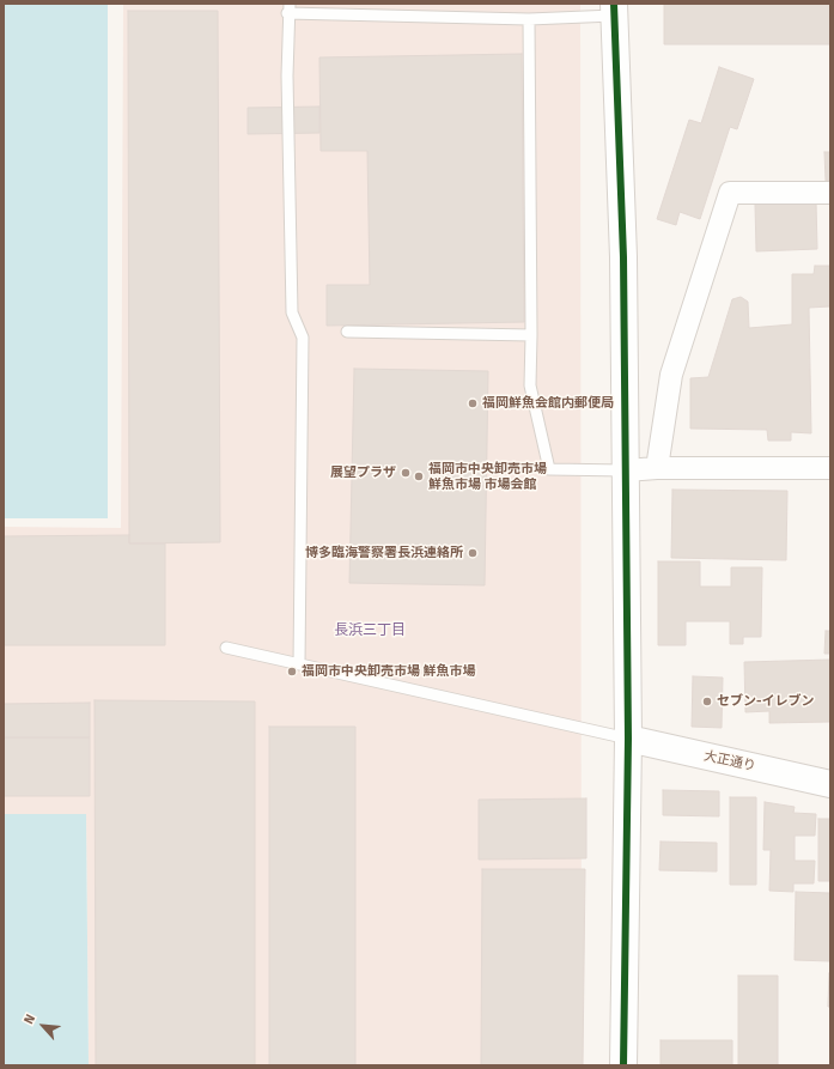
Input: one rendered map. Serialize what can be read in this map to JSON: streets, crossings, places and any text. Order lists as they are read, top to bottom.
{
  "streets": {
    "street": ["大正通り"]
  },
  "districts": ["長浜三丁目"],
  "places": [
    "福岡鮮魚会館内郵便局",
    "展望プラザ",
    "福岡市中央卸売市場 鮮魚市場 市場会館",
    "博多臨海警察署長浜連絡所",
    "福岡市中央卸売市場 鮮魚市場",
    "セブン-イレブン"
  ],
  "north": "top left"
}
